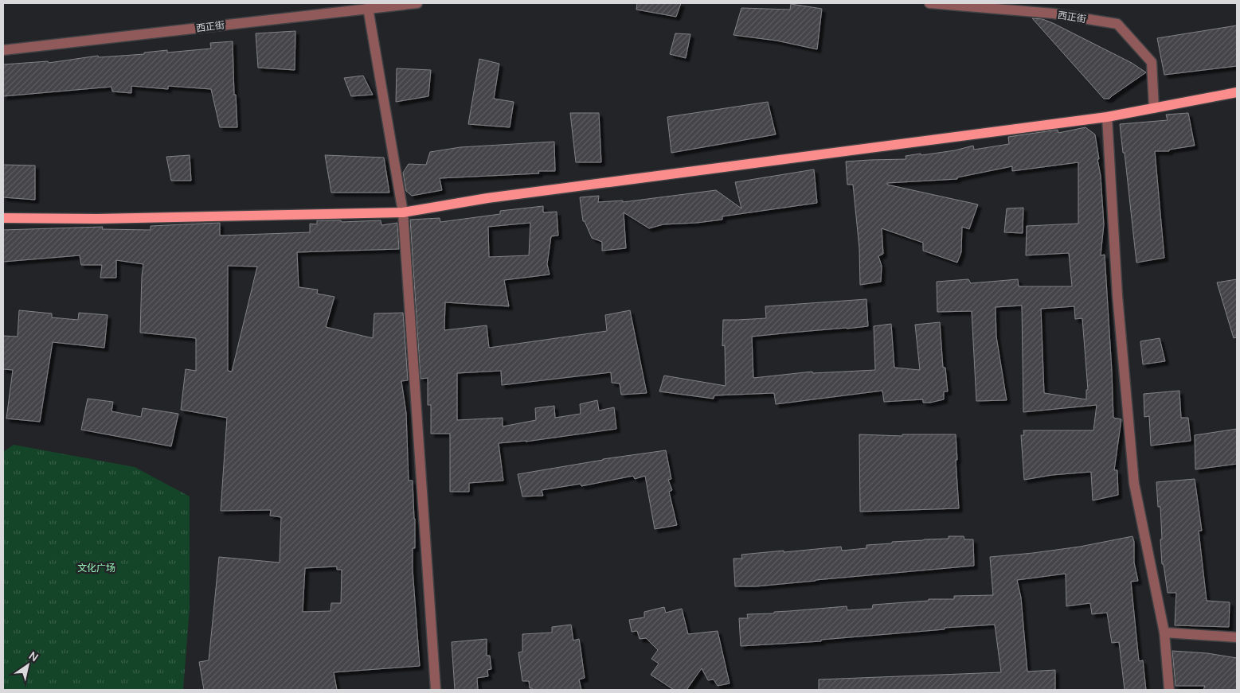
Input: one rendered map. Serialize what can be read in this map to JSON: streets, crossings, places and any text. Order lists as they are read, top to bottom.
{
  "streets": {
    "street": ["西正街"]
  },
  "parks": ["文化广场"],
  "north": "top right"
}
